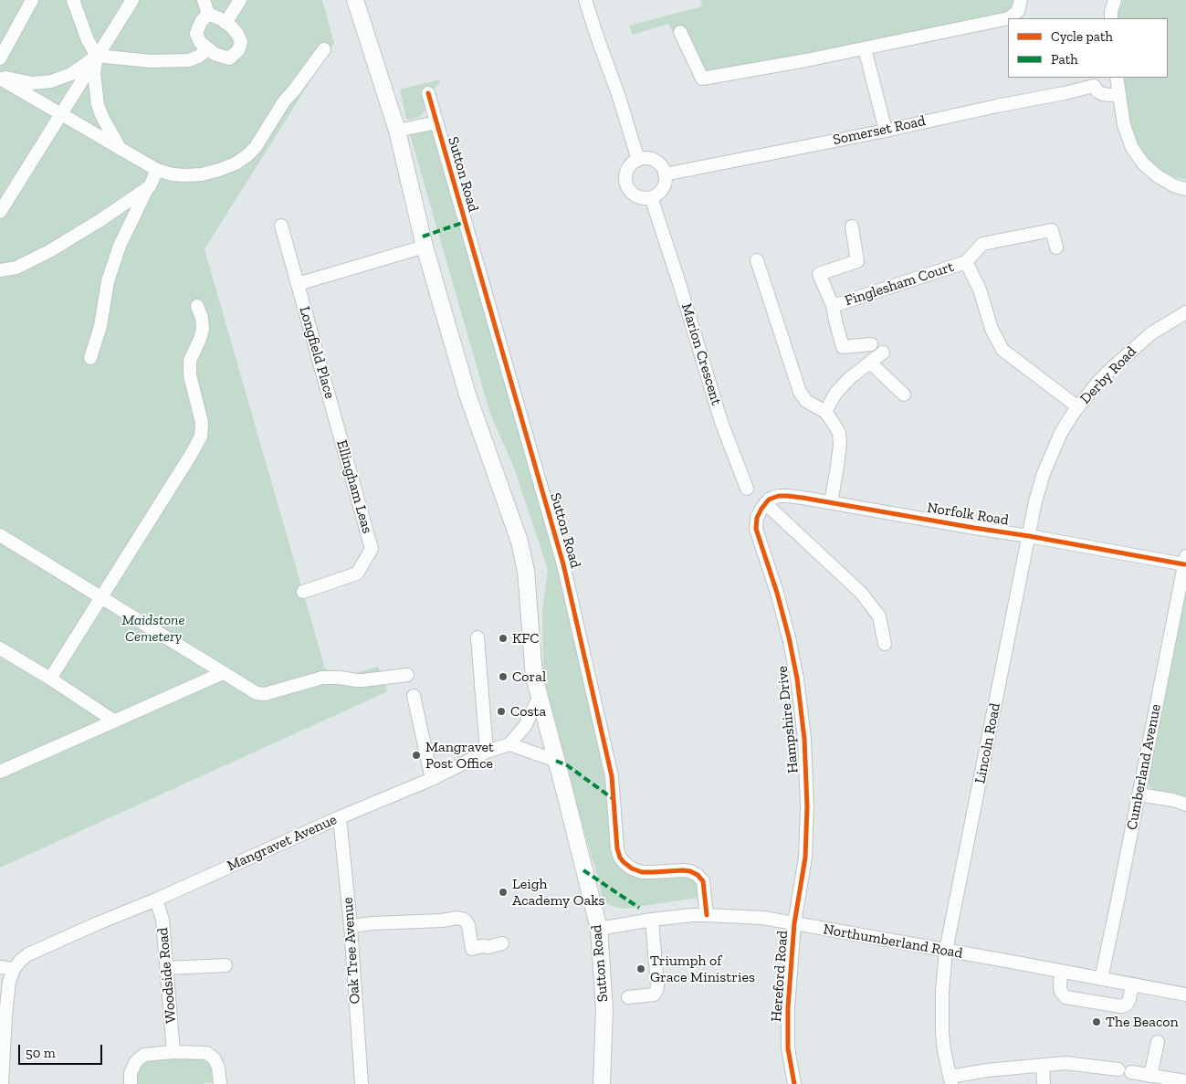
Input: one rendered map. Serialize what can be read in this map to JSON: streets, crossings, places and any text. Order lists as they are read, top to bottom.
{
  "streets": {
    "main road": ["Sutton Road"],
    "street": [
      "Somerset Road",
      "Finglesham Court",
      "Longfield Place",
      "Marion Crescent",
      "Derby Road",
      "Ellingham Leas",
      "Norfolk Road",
      "Hampshire Drive",
      "Lincoln Road",
      "Cumberland Avenue",
      "Mangravet Avenue",
      "Northumberland Road",
      "Oak Tree Avenue",
      "Woodside Road",
      "Hereford Road"
    ]
  },
  "crossings": [
    ["Somerset Road", "Marion Crescent"],
    ["Sutton Road", "Northumberland Road"],
    ["Finglesham Court", "Derby Road"],
    ["Longfield Place", "Ellingham Leas"],
    ["Derby Road", "Norfolk Road"],
    ["Derby Road", "Lincoln Road"],
    ["Norfolk Road", "Hampshire Drive"],
    ["Norfolk Road", "Lincoln Road"],
    ["Norfolk Road", "Cumberland Avenue"],
    ["Hampshire Drive", "Northumberland Road"],
    ["Hampshire Drive", "Hereford Road"],
    ["Lincoln Road", "Northumberland Road"],
    ["Cumberland Avenue", "Northumberland Road"],
    ["Mangravet Avenue", "Oak Tree Avenue"],
    ["Mangravet Avenue", "Woodside Road"],
    ["Northumberland Road", "Hereford Road"]
  ],
  "parks": ["Maidstone Cemetery"],
  "places": [
    "KFC",
    "Coral",
    "Costa",
    "Mangravet Post Office",
    "Leigh Academy Oaks",
    "Triumph of Grace Ministries",
    "The Beacon"
  ],
  "legend": ["Cycle path", "Path"],
  "scale_bar": "50 m"
}
